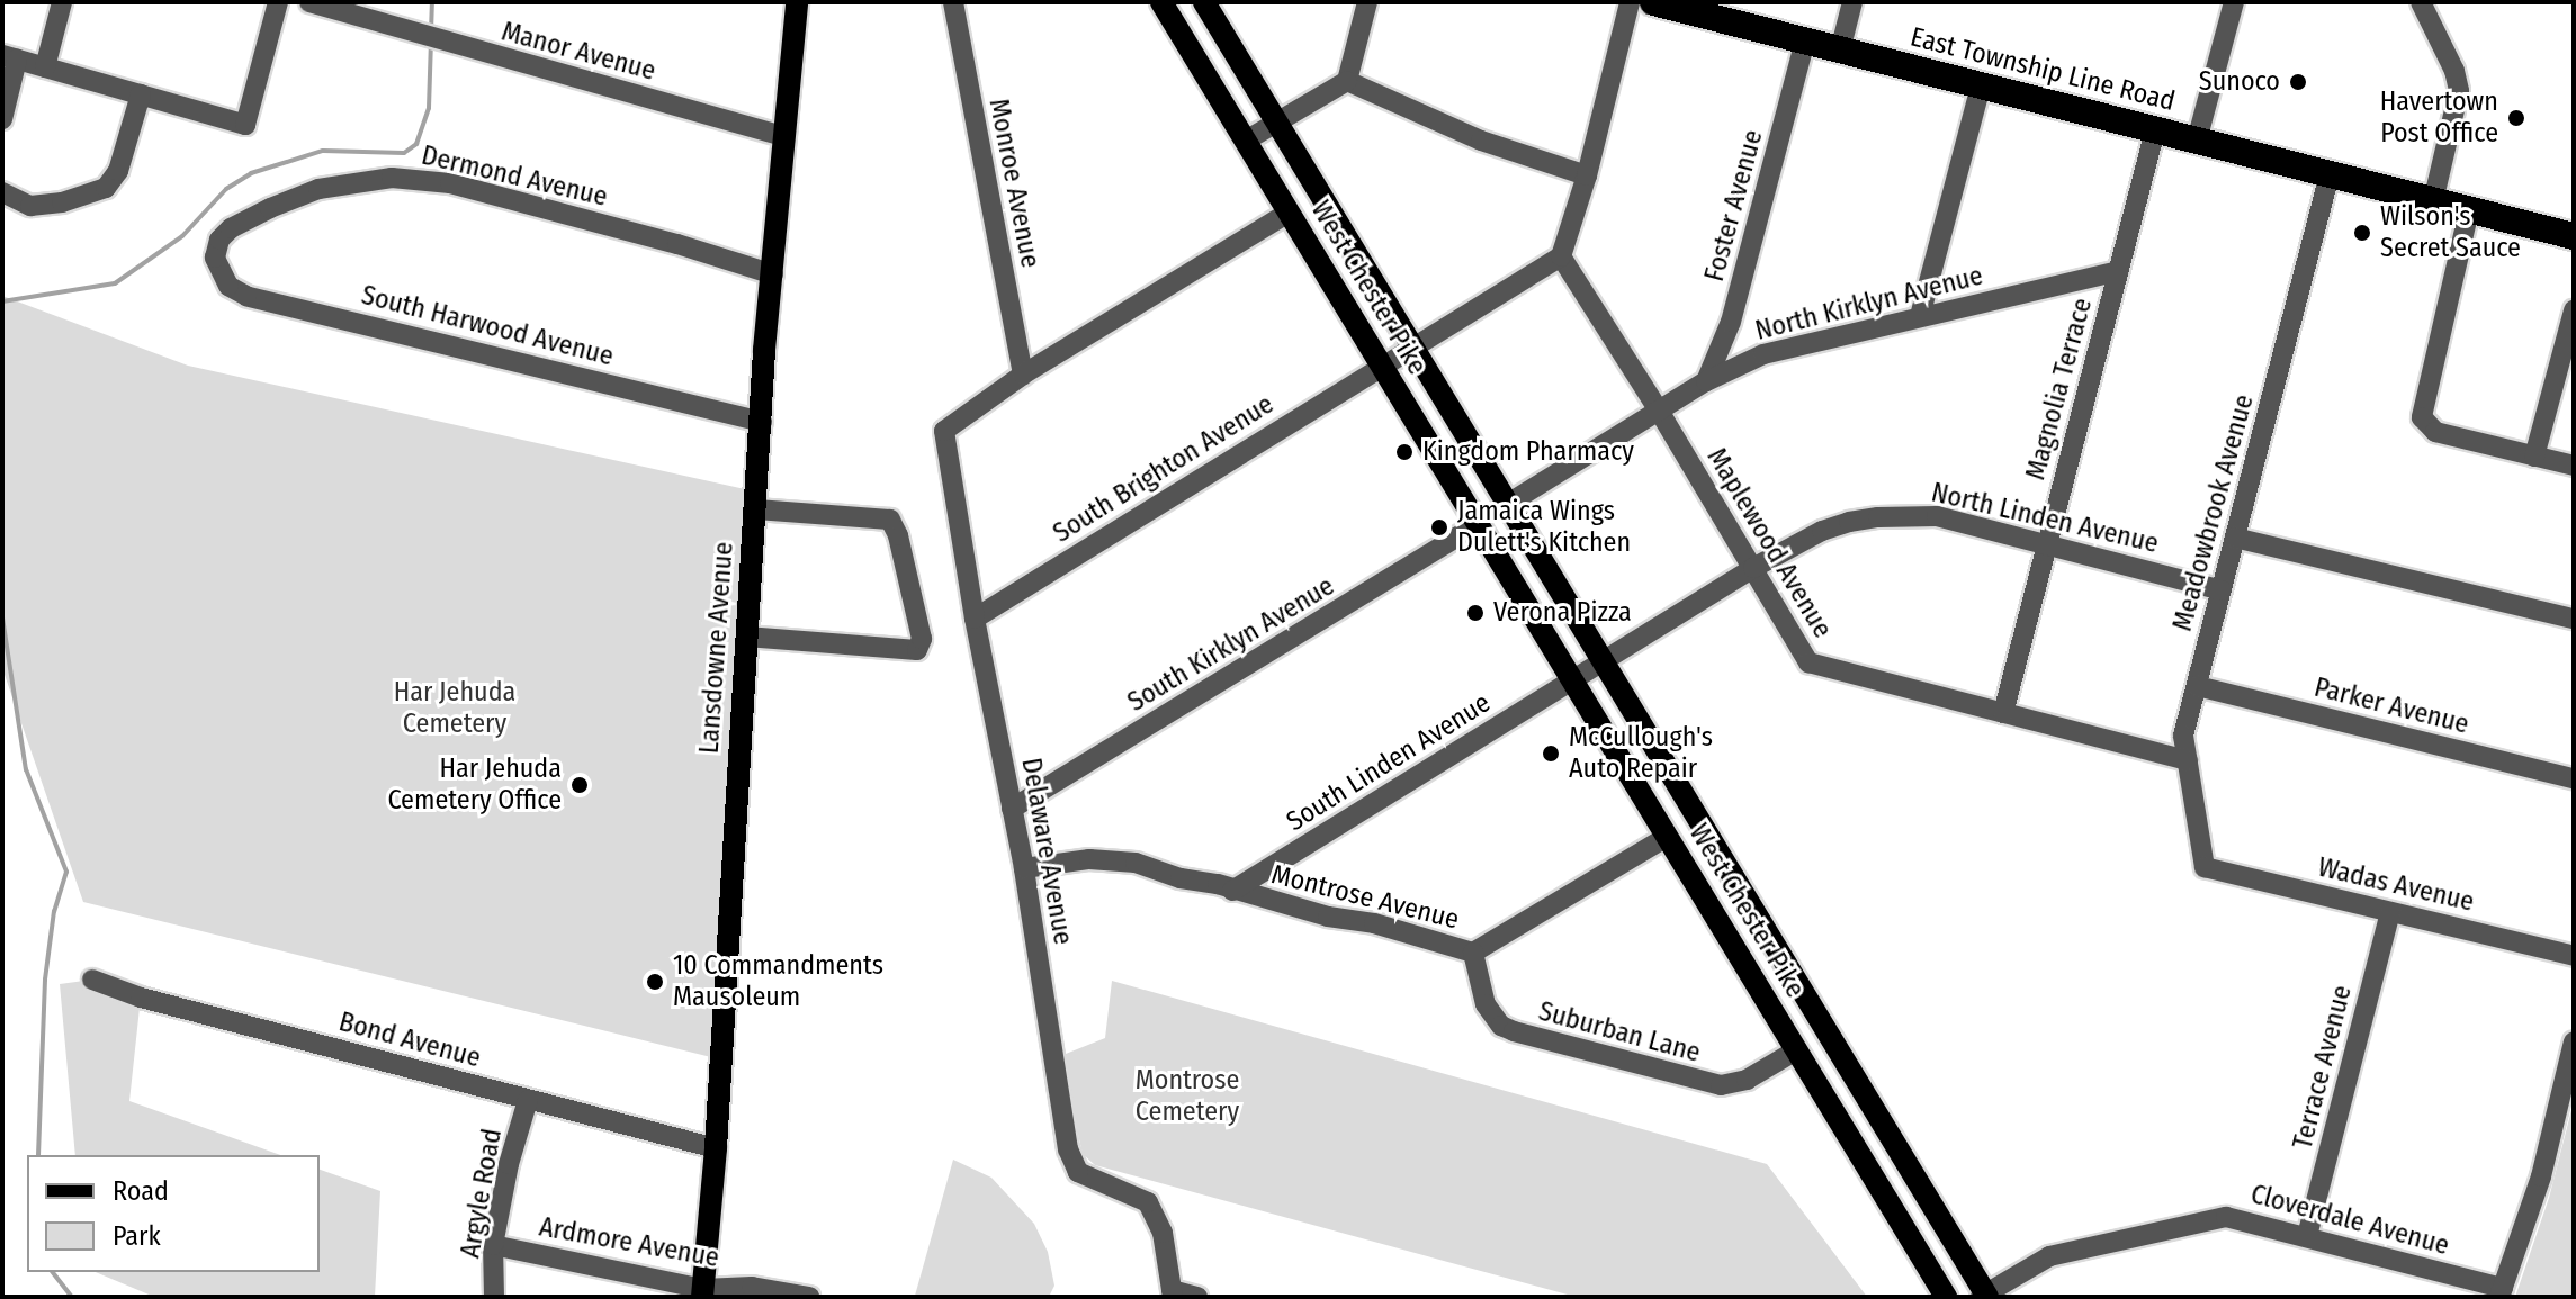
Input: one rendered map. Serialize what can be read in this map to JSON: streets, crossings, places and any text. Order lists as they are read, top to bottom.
{
  "streets": {
    "highway": ["East Township Line Road"],
    "main road": ["West Chester Pike", "Lansdowne Avenue"],
    "street": [
      "Manor Avenue",
      "Dermond Avenue",
      "Monroe Avenue",
      "Foster Avenue",
      "North Kirklyn Avenue",
      "South Harwood Avenue",
      "Magnolia Terrace",
      "South Brighton Avenue",
      "Meadowbrook Avenue",
      "North Linden Avenue",
      "Maplewood Avenue",
      "South Kirklyn Avenue",
      "Parker Avenue",
      "South Linden Avenue",
      "Delaware Avenue",
      "Wadas Avenue",
      "Montrose Avenue",
      "Suburban Lane",
      "Bond Avenue",
      "Terrace Avenue",
      "Argyle Road",
      "Cloverdale Avenue",
      "Ardmore Avenue"
    ]
  },
  "crossings": [
    ["Manor Avenue", "Lansdowne Avenue"],
    ["East Township Line Road", "Foster Avenue"],
    ["East Township Line Road", "Magnolia Terrace"],
    ["East Township Line Road", "Meadowbrook Avenue"],
    ["Dermond Avenue", "South Harwood Avenue"],
    ["Dermond Avenue", "Lansdowne Avenue"],
    ["Monroe Avenue", "Delaware Avenue"],
    ["Foster Avenue", "North Kirklyn Avenue"],
    ["West Chester Pike", "North Kirklyn Avenue"],
    ["West Chester Pike", "South Brighton Avenue"],
    ["West Chester Pike", "North Linden Avenue"],
    ["West Chester Pike", "South Kirklyn Avenue"],
    ["West Chester Pike", "South Linden Avenue"],
    ["West Chester Pike", "Montrose Avenue"],
    ["West Chester Pike", "Suburban Lane"],
    ["West Chester Pike", "Cloverdale Avenue"],
    ["North Kirklyn Avenue", "Magnolia Terrace"],
    ["North Kirklyn Avenue", "Maplewood Avenue"],
    ["South Harwood Avenue", "Lansdowne Avenue"],
    ["Magnolia Terrace", "North Linden Avenue"],
    ["Magnolia Terrace", "Maplewood Avenue"],
    ["South Brighton Avenue", "Maplewood Avenue"],
    ["South Brighton Avenue", "Delaware Avenue"],
    ["Meadowbrook Avenue", "North Linden Avenue"],
    ["Meadowbrook Avenue", "Maplewood Avenue"],
    ["Meadowbrook Avenue", "Parker Avenue"],
    ["Meadowbrook Avenue", "Wadas Avenue"],
    ["North Linden Avenue", "Maplewood Avenue"],
    ["North Linden Avenue", "South Linden Avenue"],
    ["South Kirklyn Avenue", "Delaware Avenue"],
    ["Lansdowne Avenue", "Bond Avenue"],
    ["Lansdowne Avenue", "Ardmore Avenue"],
    ["South Linden Avenue", "Montrose Avenue"],
    ["Delaware Avenue", "Montrose Avenue"],
    ["Wadas Avenue", "Terrace Avenue"],
    ["Montrose Avenue", "Suburban Lane"],
    ["Bond Avenue", "Argyle Road"],
    ["Terrace Avenue", "Cloverdale Avenue"],
    ["Argyle Road", "Ardmore Avenue"]
  ],
  "parks": ["Har Jehuda Cemetery", "Montrose Cemetery"],
  "places": [
    "Sunoco",
    "Havertown Post Office",
    "Wilson's Secret Sauce",
    "Kingdom Pharmacy",
    "Jamaica Wings Dulett's Kitchen",
    "Verona Pizza",
    "McCullough's Auto Repair",
    "Har Jehuda Cemetery Office",
    "10 Commandments Mausoleum"
  ],
  "legend": ["Road", "Park"]
}
